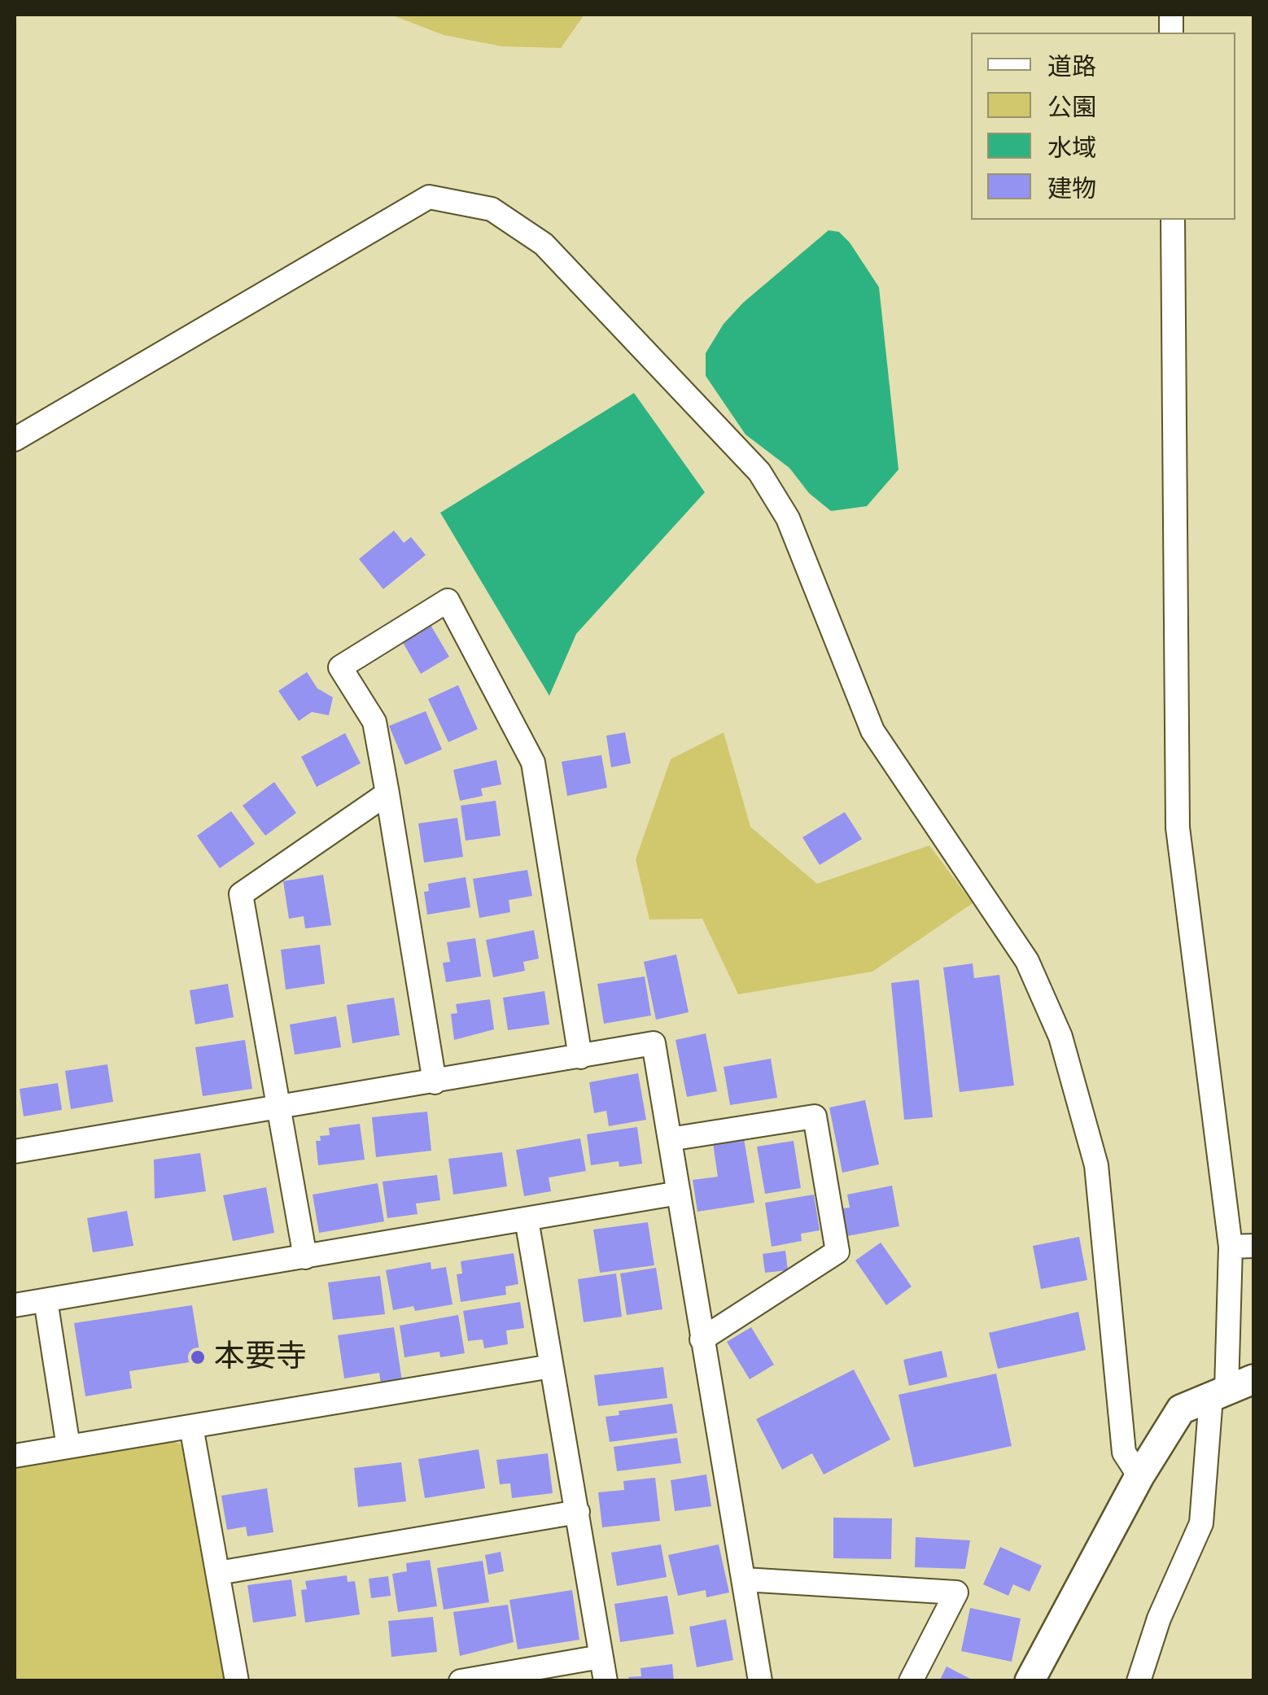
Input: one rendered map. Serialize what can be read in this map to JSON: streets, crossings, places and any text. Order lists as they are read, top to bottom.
{
  "places": ["本要寺"],
  "legend": [
    "道路",
    "公園",
    "水域",
    "建物"
  ]
}
